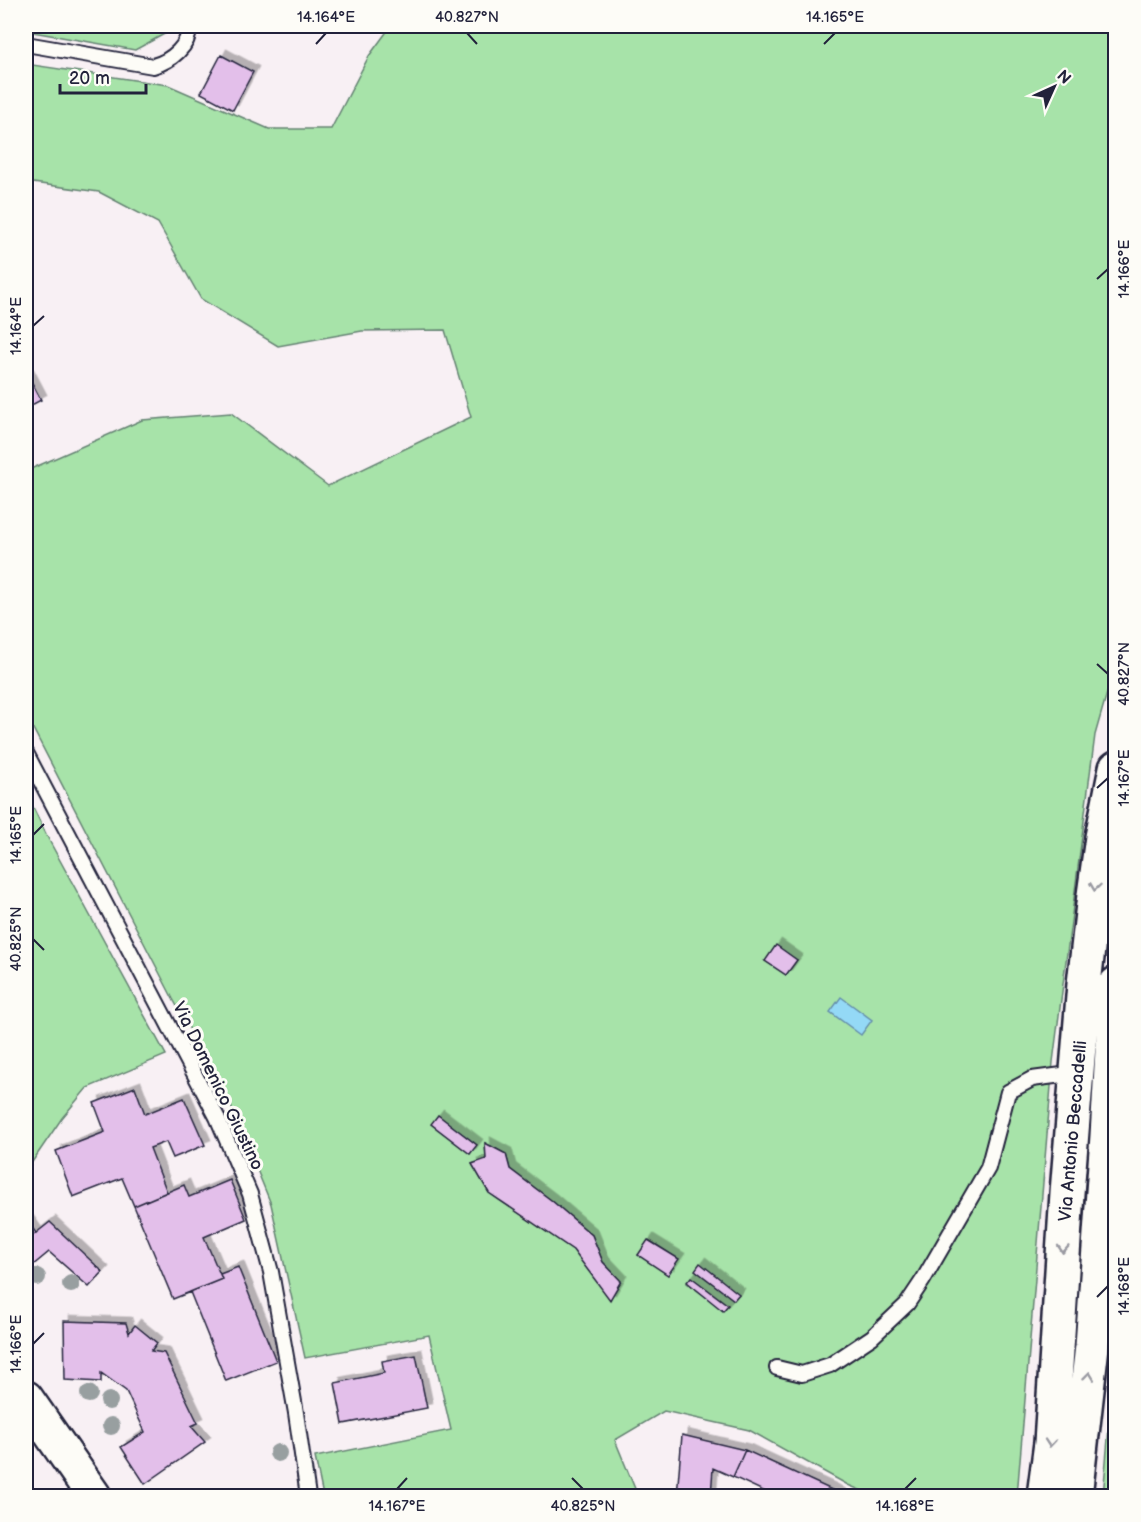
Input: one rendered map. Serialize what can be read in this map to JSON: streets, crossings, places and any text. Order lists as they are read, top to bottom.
{
  "streets": {
    "main road": ["Via Antonio Beccadelli"],
    "lane": ["Via Domenico Giustino"]
  },
  "scale_bar": "20 m",
  "north": "top right",
  "coordinates": [
    "14.164°E",
    "40.827°N",
    "14.165°E",
    "14.166°E",
    "14.167°E",
    "40.825°N",
    "14.168°E"
  ]
}
